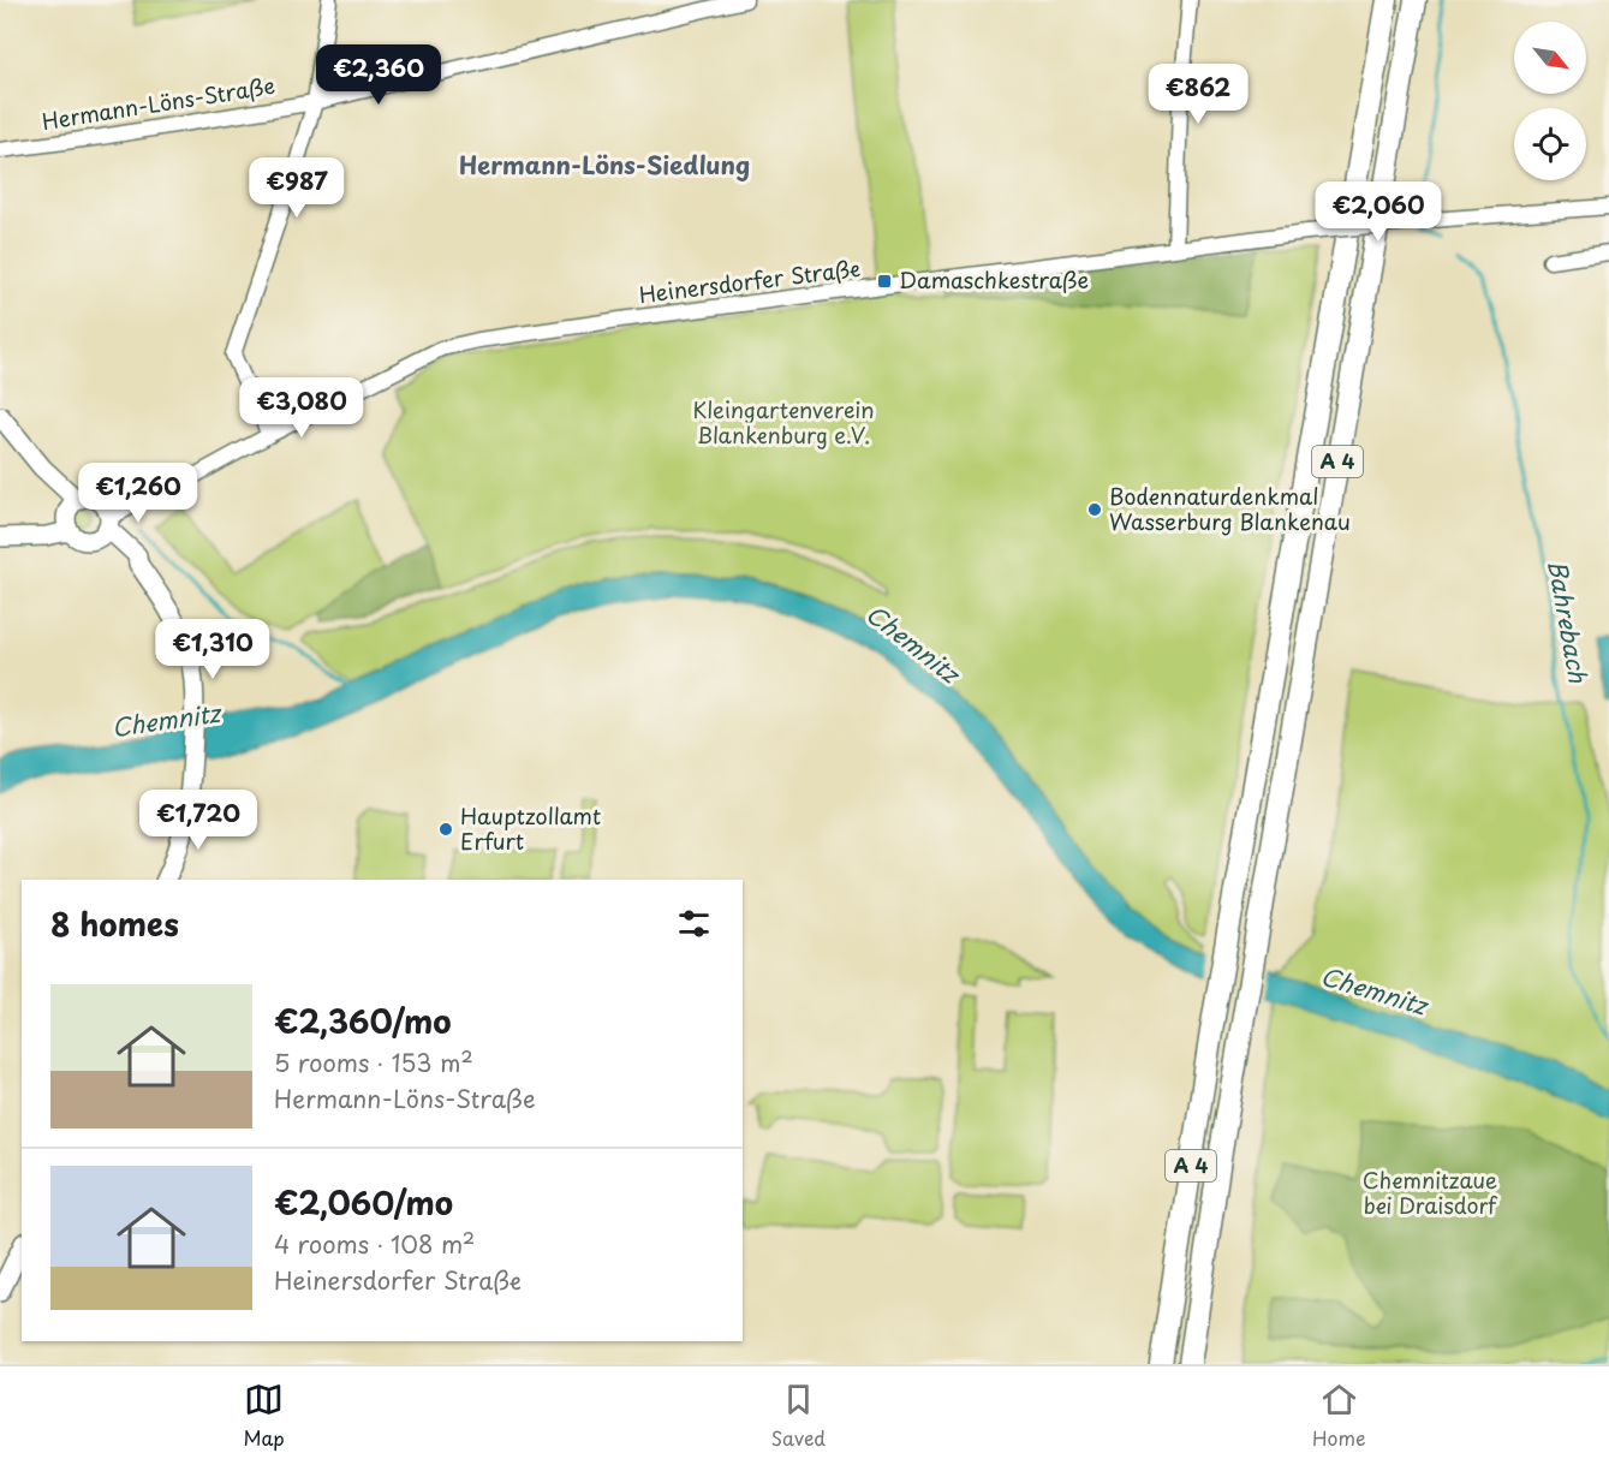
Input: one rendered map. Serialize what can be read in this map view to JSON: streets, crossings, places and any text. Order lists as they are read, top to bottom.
{
  "streets": {
    "highway": ["A 4"],
    "street": ["Hermann-Löns-Straße", "Heinersdorfer Straße"]
  },
  "districts": ["Hermann-Löns-Siedlung"],
  "water": ["Bahrebach", "Chemnitz"],
  "parks": ["Kleingartenverein Blankenburg e.V.", "Chemnitzaue bei Draisdorf"],
  "places": {
    "transit": ["Damaschkestraße"],
    "other": ["Bodennaturdenkmal Wasserburg Blankenau", "Hauptzollamt Erfurt"]
  },
  "north": "bottom right",
  "page": {
    "price": [
      "€2,360",
      "€862",
      "€987",
      "€2,060",
      "€3,080",
      "€1,260",
      "€1,310",
      "€1,720"
    ],
    "heading": "8 homes",
    "list": [
      {
        "name": "€2,360/mo",
        "note": "5 rooms · 153 m² · Hermann-Löns-Straße"
      },
      {
        "name": "€2,060/mo",
        "note": "4 rooms · 108 m² · Heinersdorfer Straße"
      }
    ],
    "tabs": ["Map", "Saved", "Home"]
  }
}
